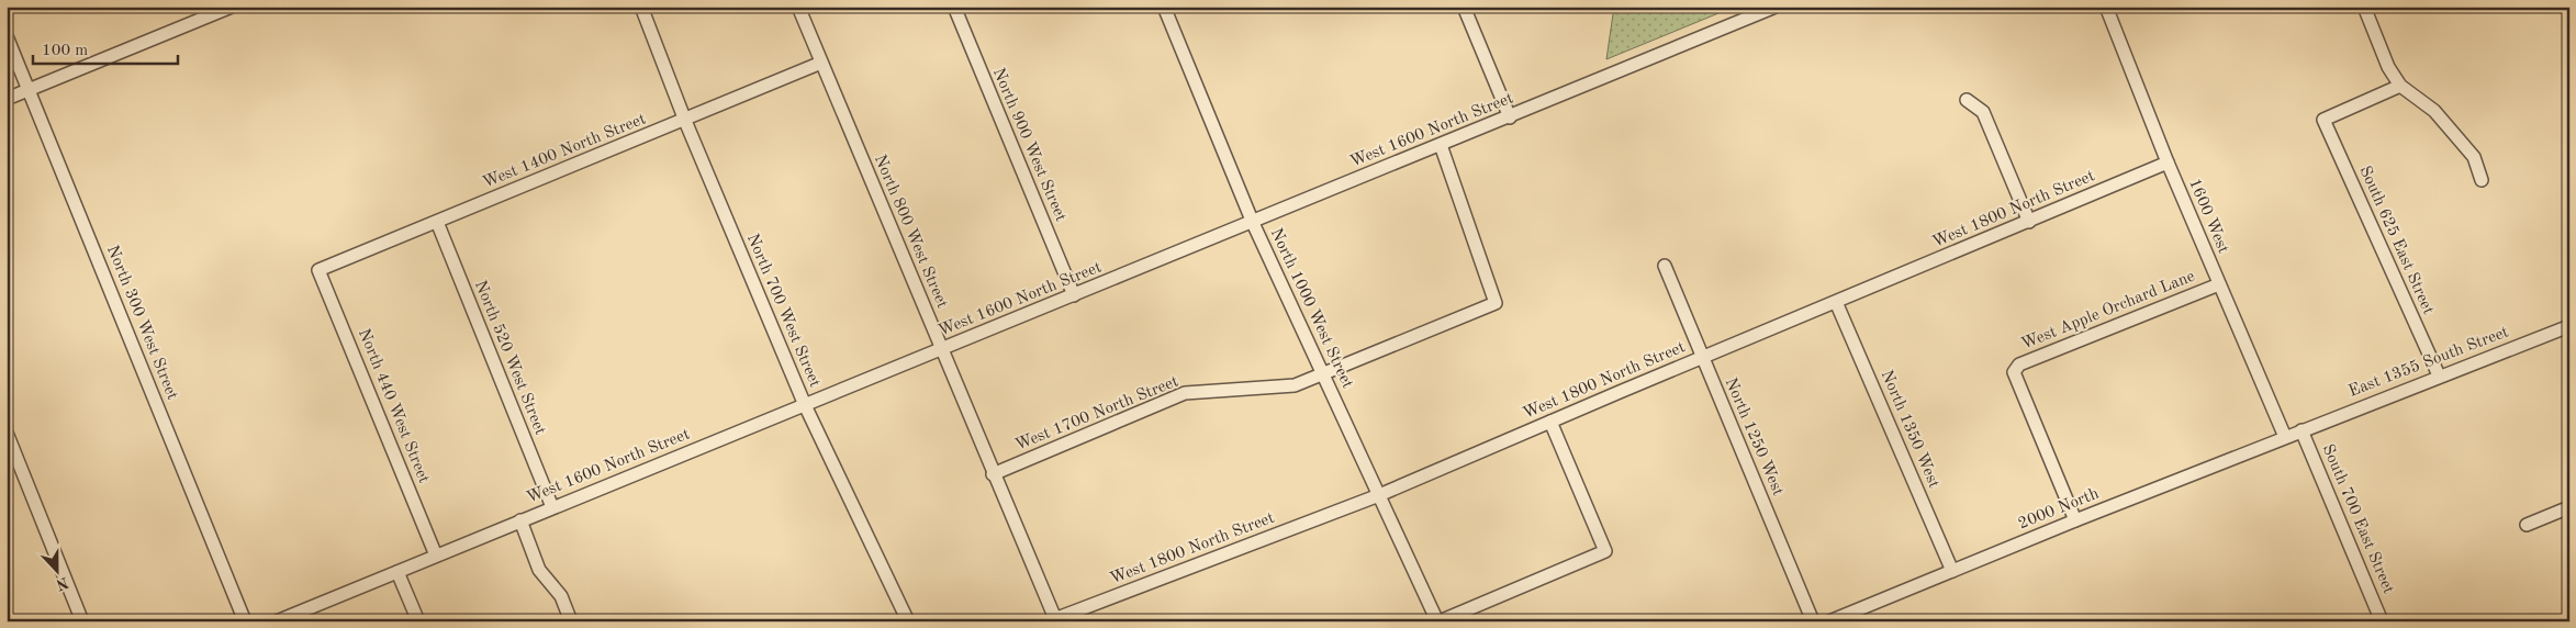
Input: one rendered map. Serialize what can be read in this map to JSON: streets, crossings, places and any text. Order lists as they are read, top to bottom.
{
  "streets": {
    "street": [
      "West 1600 North Street",
      "North 900 West Street",
      "West 1400 North Street",
      "West 1800 North Street",
      "1600 West",
      "North 800 West Street",
      "South 625 East Street",
      "North 1000 West Street",
      "North 700 West Street",
      "West Apple Orchard Lane",
      "North 300 West Street",
      "North 520 West Street",
      "East 1355 South Street",
      "North 440 West Street",
      "West 1700 North Street",
      "North 1350 West",
      "North 1250 West",
      "2000 North",
      "South 700 East Street"
    ]
  },
  "crossings": [
    ["West 1600 North Street", "North 900 West Street"],
    ["West 1600 North Street", "North 800 West Street"],
    ["West 1600 North Street", "North 1000 West Street"],
    ["West 1600 North Street", "North 700 West Street"],
    ["West 1600 North Street", "North 520 West Street"],
    ["West 1600 North Street", "North 440 West Street"],
    ["West 1600 North Street", "West 1700 North Street"],
    ["West 1400 North Street", "North 800 West Street"],
    ["West 1400 North Street", "North 700 West Street"],
    ["West 1400 North Street", "North 520 West Street"],
    ["West 1400 North Street", "North 440 West Street"],
    ["West 1800 North Street", "1600 West"],
    ["West 1800 North Street", "North 800 West Street"],
    ["West 1800 North Street", "North 1000 West Street"],
    ["West 1800 North Street", "North 1350 West"],
    ["West 1800 North Street", "North 1250 West"],
    ["1600 West", "West Apple Orchard Lane"],
    ["1600 West", "2000 North"],
    ["North 800 West Street", "West 1700 North Street"],
    ["South 625 East Street", "East 1355 South Street"],
    ["North 1000 West Street", "West 1700 North Street"],
    ["West Apple Orchard Lane", "2000 North"],
    ["East 1355 South Street", "2000 North"],
    ["East 1355 South Street", "South 700 East Street"],
    ["North 1350 West", "2000 North"],
    ["2000 North", "South 700 East Street"]
  ],
  "scale_bar": "100 m",
  "north": "bottom"
}
